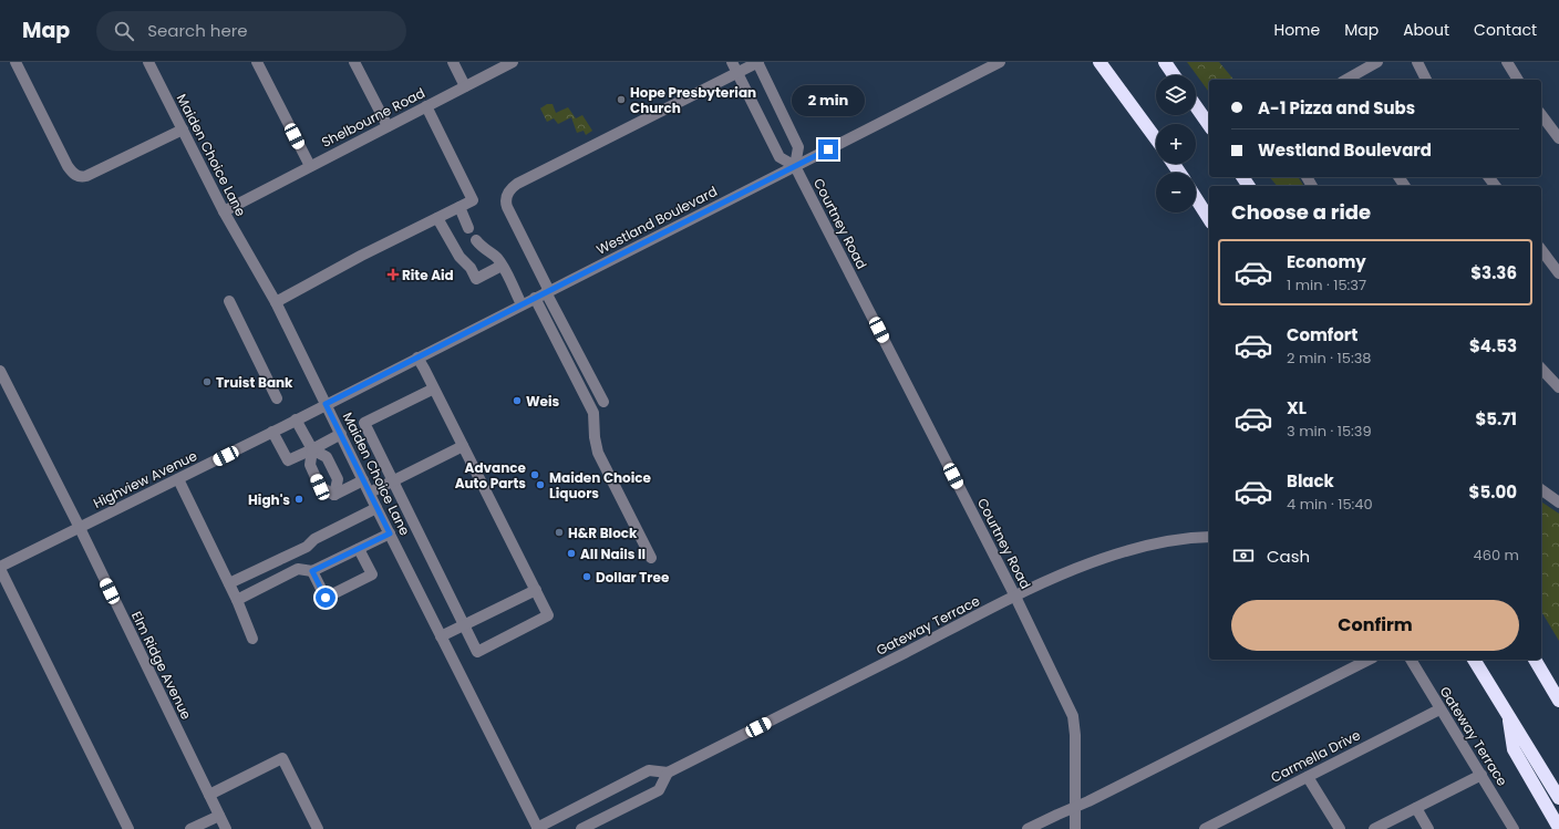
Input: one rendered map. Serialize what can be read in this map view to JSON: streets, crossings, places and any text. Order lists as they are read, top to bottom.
{
  "streets": {
    "street": [
      "Shelbourne Road",
      "Maiden Choice Lane",
      "Westland Boulevard",
      "Courtney Road",
      "Highview Avenue",
      "Gateway Terrace",
      "Elm Ridge Avenue",
      "Carmella Drive"
    ]
  },
  "crossings": [
    ["Shelbourne Road", "Maiden Choice Lane"],
    ["Maiden Choice Lane", "Westland Boulevard"],
    ["Maiden Choice Lane", "Highview Avenue"],
    ["Maiden Choice Lane", "Gateway Terrace"],
    ["Westland Boulevard", "Courtney Road"],
    ["Westland Boulevard", "Highview Avenue"],
    ["Courtney Road", "Gateway Terrace"],
    ["Highview Avenue", "Elm Ridge Avenue"],
    ["Gateway Terrace", "Carmella Drive"]
  ],
  "places": {
    "other": [
      "Hope Presbyterian Church",
      "Truist Bank",
      "Weis",
      "Advance Auto Parts",
      "Maiden Choice Liquors",
      "High's",
      "H&R Block",
      "All Nails II",
      "Dollar Tree"
    ],
    "health": ["Rite Aid"]
  },
  "page": {
    "header": "Map",
    "search": "Search here",
    "nav": [
      "Home",
      "Map",
      "About",
      "Contact"
    ],
    "map_buttons": ["+", "−"],
    "banner": ["A-1 Pizza and Subs", "Westland Boulevard"],
    "bubble": "2 min",
    "heading": "Choose a ride",
    "list": [
      {
        "name": "Economy",
        "note": "1 min · 15:37",
        "value": "$3.36"
      },
      {
        "name": "Comfort",
        "note": "2 min · 15:38",
        "value": "$4.53"
      },
      {
        "name": "XL",
        "note": "3 min · 15:39",
        "value": "$5.71"
      },
      {
        "name": "Black",
        "note": "4 min · 15:40",
        "value": "$5.00"
      }
    ],
    "pay": ["Cash", "460 m"],
    "buttons": "Confirm"
  }
}
